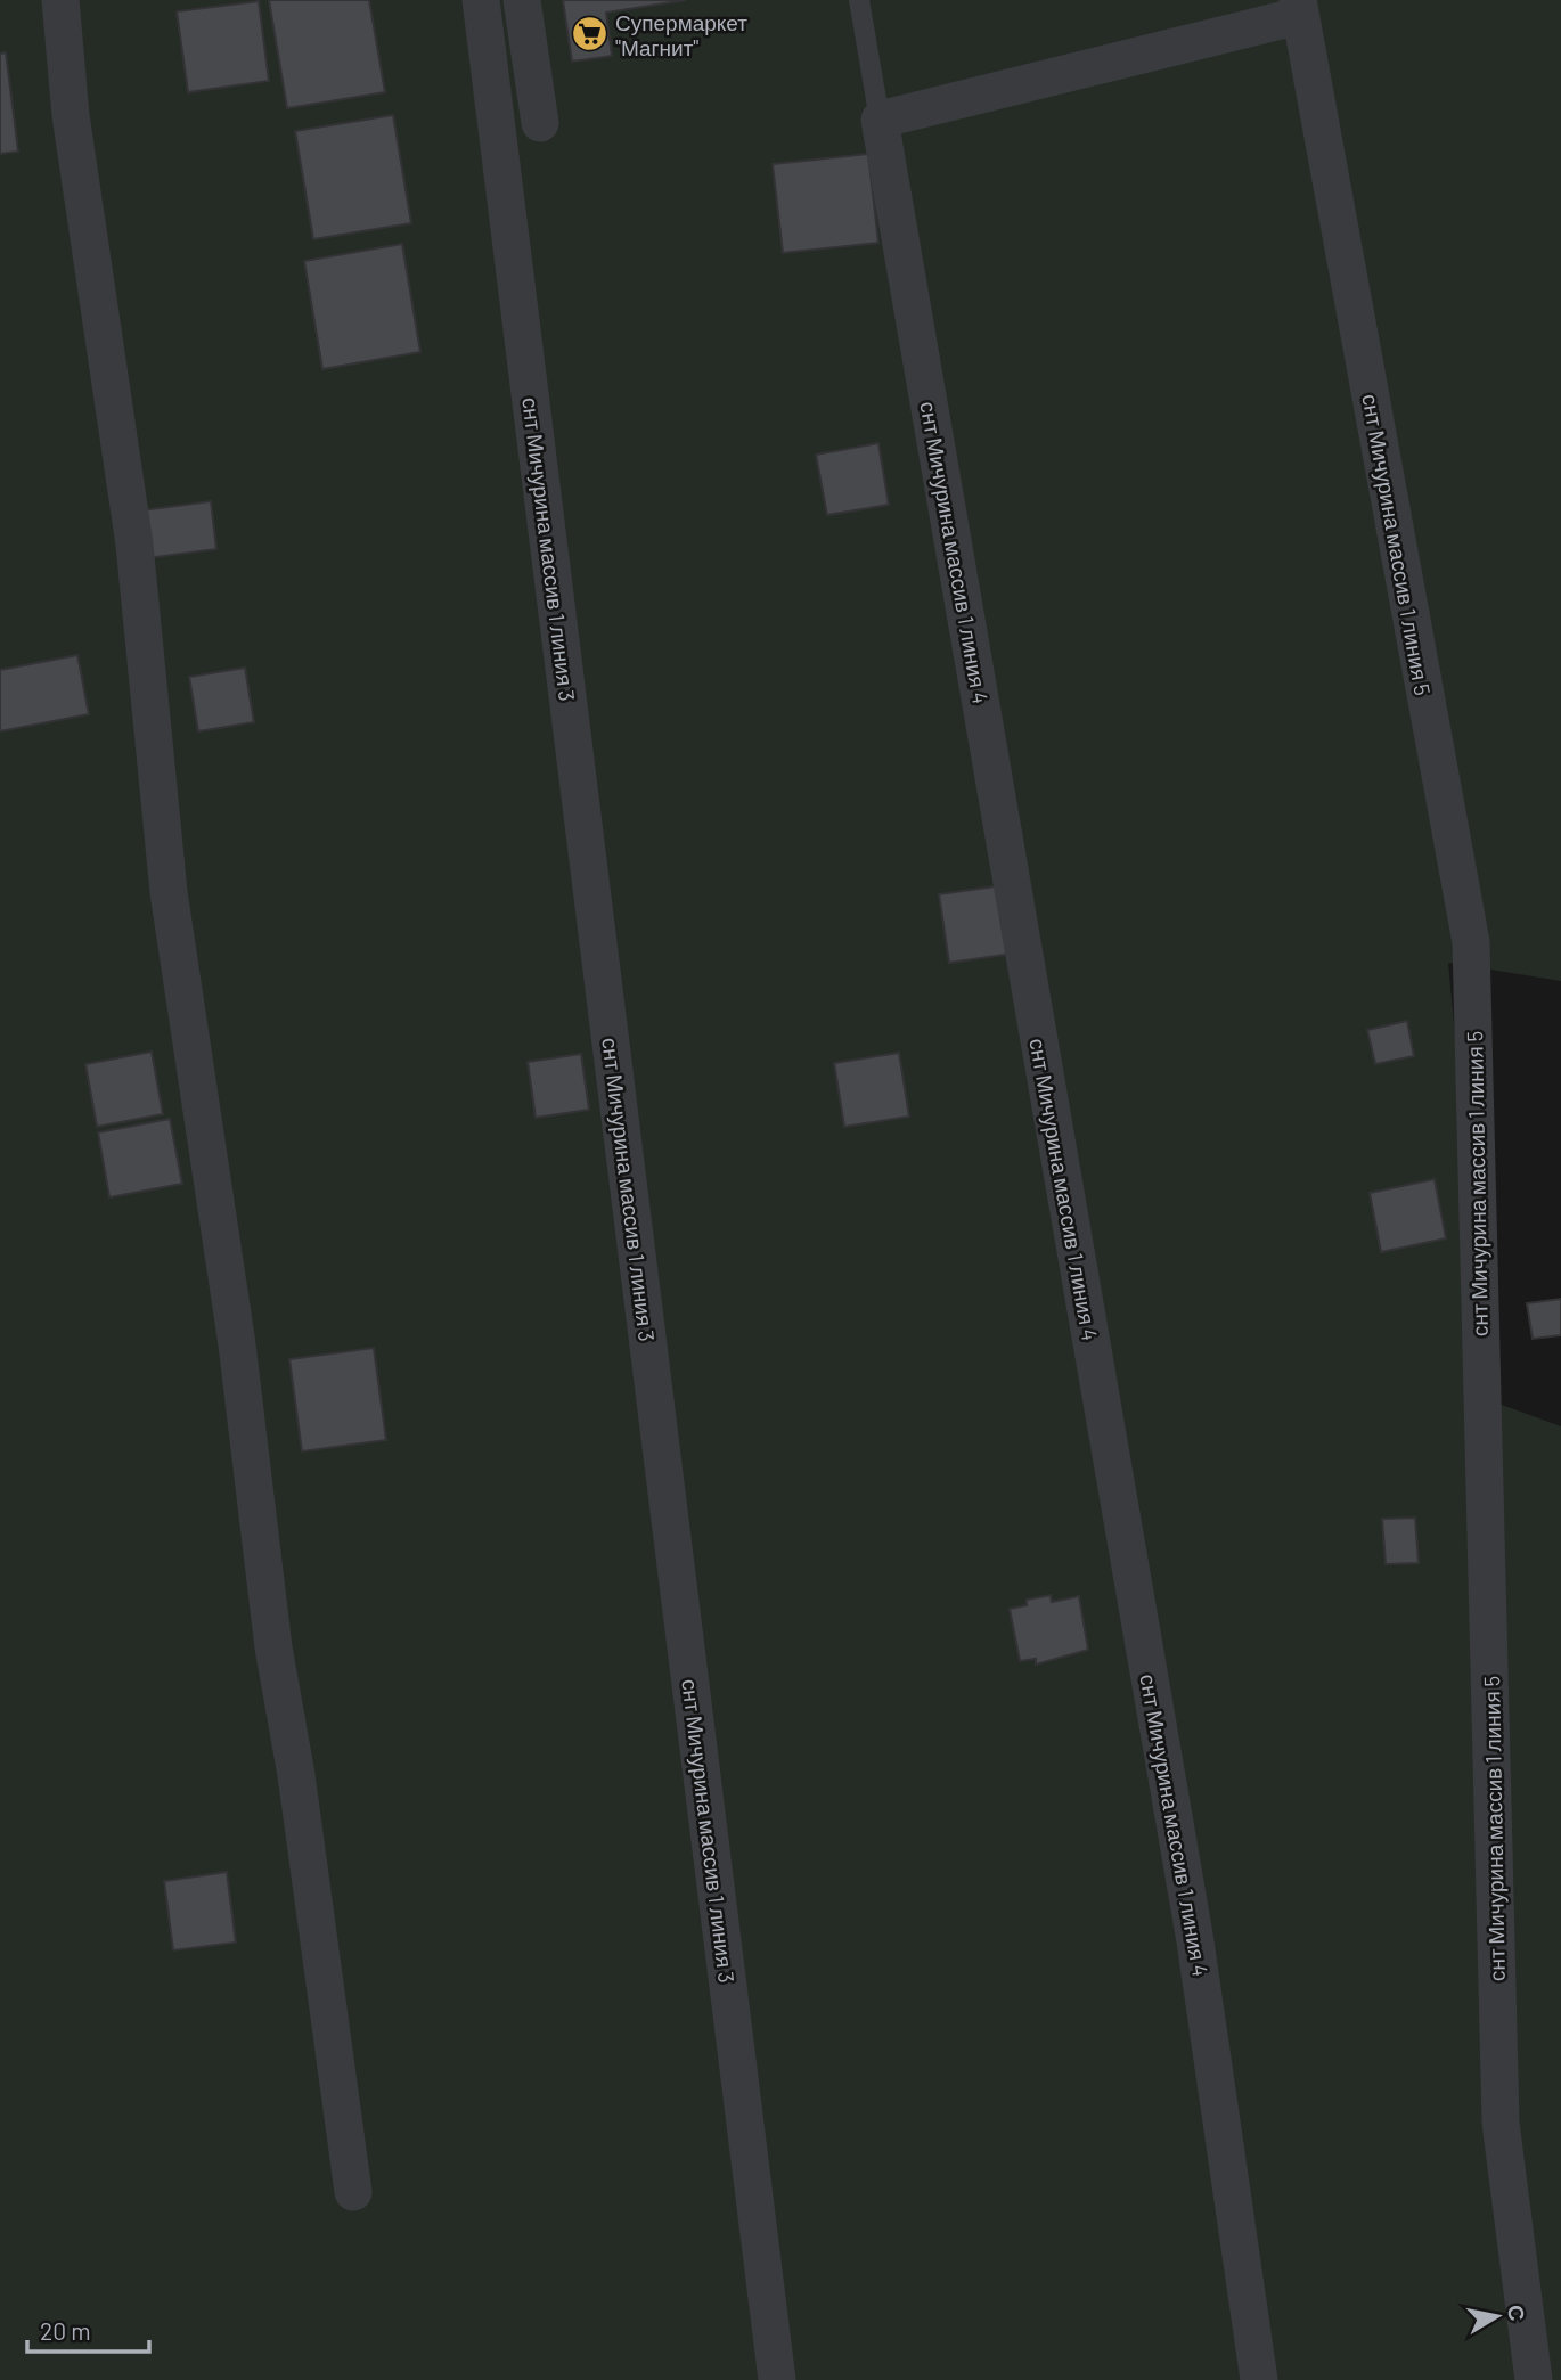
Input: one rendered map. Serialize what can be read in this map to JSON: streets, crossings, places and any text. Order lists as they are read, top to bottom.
{
  "streets": {
    "street": ["снт Мичурина массив 1 линия 5", "снт Мичурина массив 1 линия 3", "снт Мичурина массив 1 линия 4"]
  },
  "places": {
    "supermarket": ["Супермаркет \"Магнит\""]
  },
  "scale_bar": "20 m",
  "north": "right"
}
